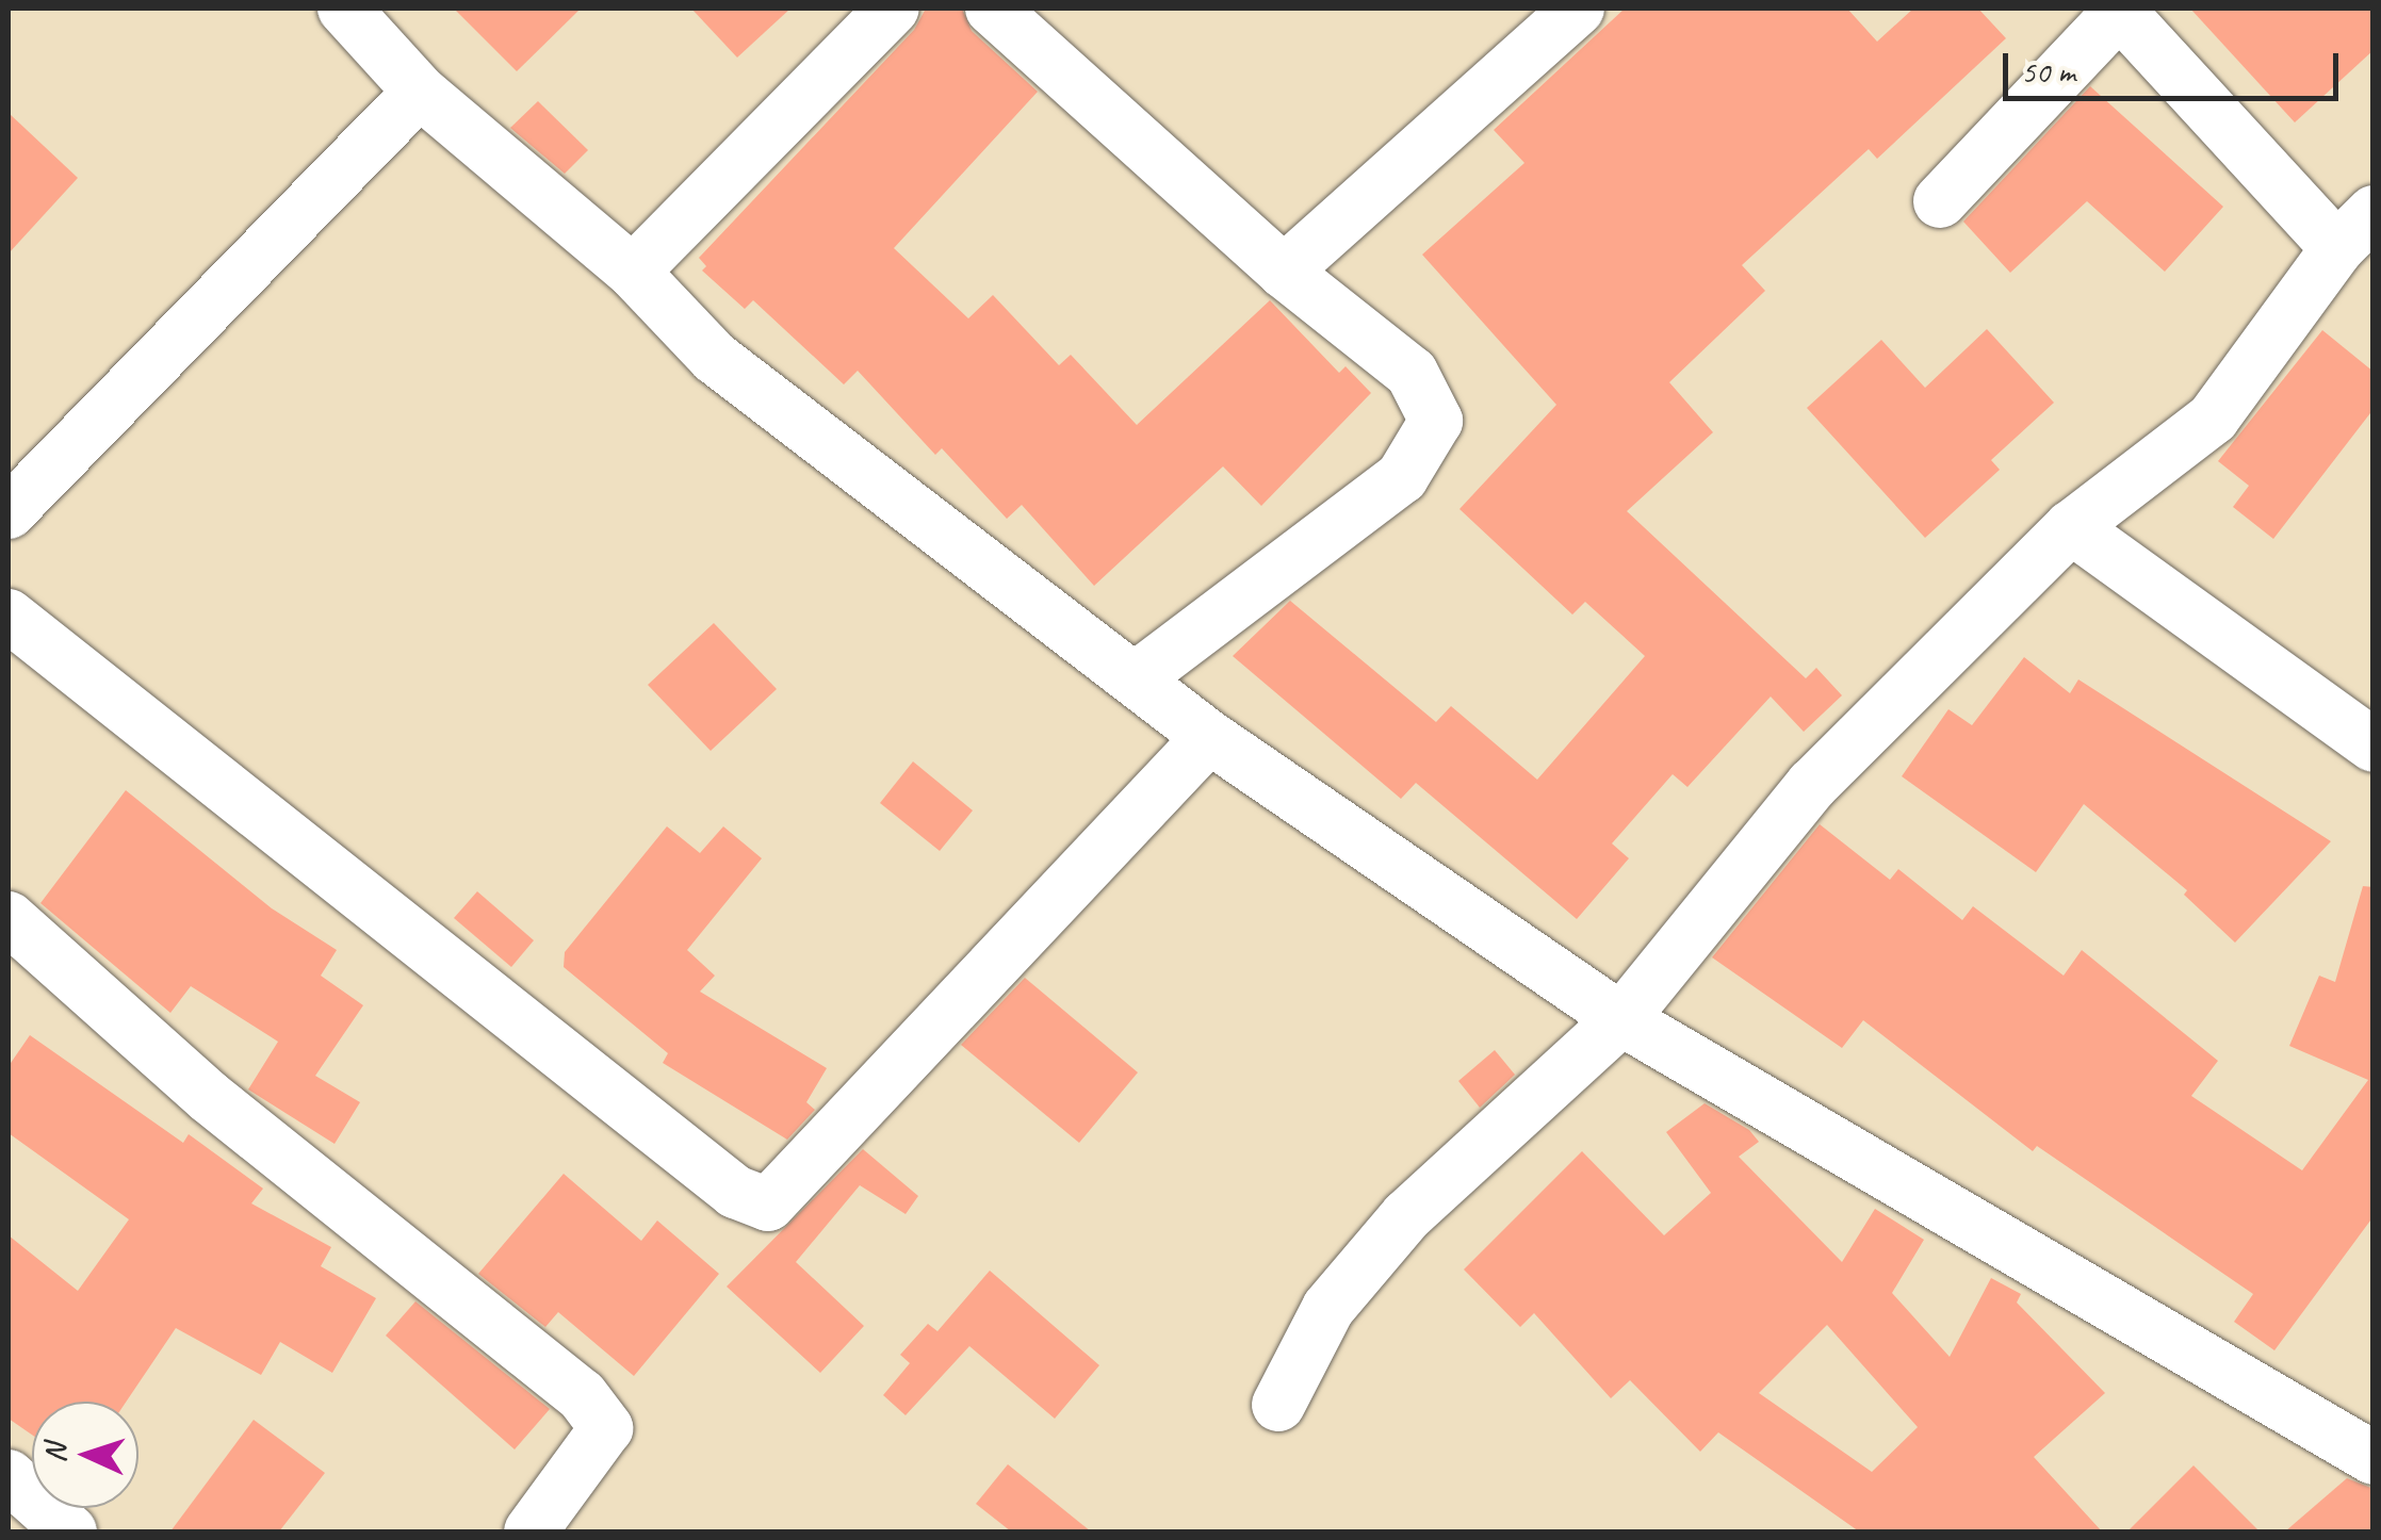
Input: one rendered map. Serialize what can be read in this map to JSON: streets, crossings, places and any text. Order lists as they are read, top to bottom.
{
  "scale_bar": "50 m",
  "north": "left"
}
